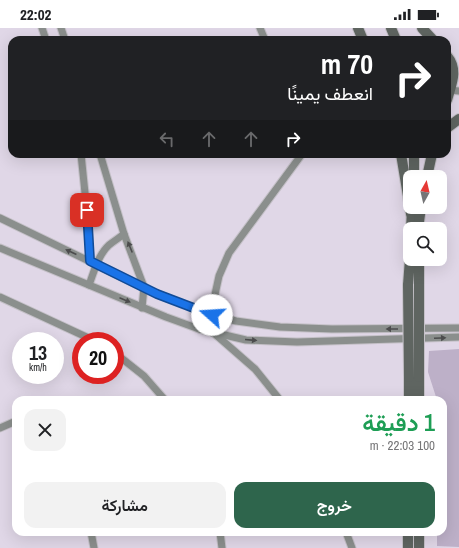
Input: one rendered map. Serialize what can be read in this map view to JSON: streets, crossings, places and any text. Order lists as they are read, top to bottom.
{
  "north": "top",
  "page": {
    "status": "22:02",
    "turn": ["70 m", "انعطف يمينًا"],
    "speed": "13 km/h",
    "limit": "20",
    "heading": ["1 دقيقة", "100 m · 22:03"],
    "buttons": ["خروج", "مشاركة"]
  }
}
